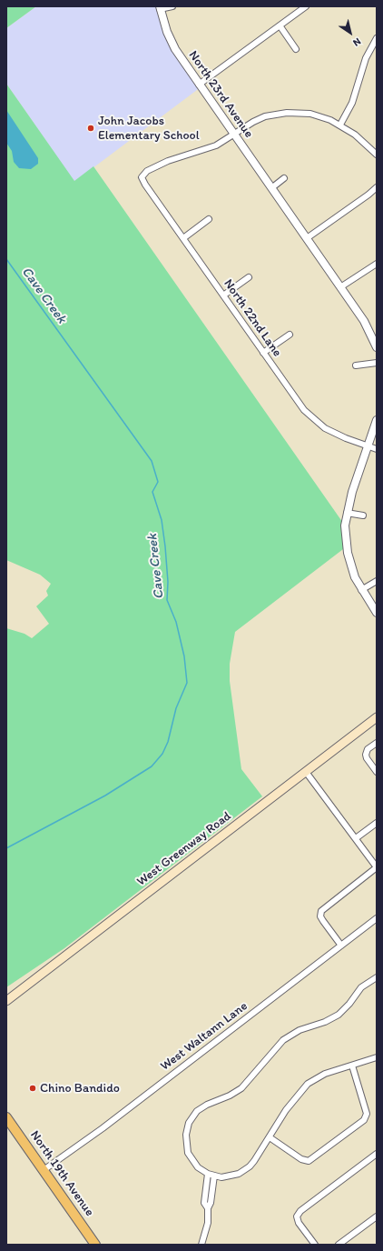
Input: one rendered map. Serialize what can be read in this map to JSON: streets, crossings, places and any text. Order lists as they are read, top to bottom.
{
  "streets": {
    "main road": ["West Greenway Road", "North 19th Avenue"],
    "street": ["North 23rd Avenue", "North 22nd Lane", "West Waltann Lane"]
  },
  "crossings": [
    ["North 23rd Avenue", "North 22nd Lane"],
    ["West Waltann Lane", "North 19th Avenue"]
  ],
  "water": ["Cave Creek"],
  "places": ["John Jacobs Elementary School", "Chino Bandido"],
  "north": "bottom right"
}
